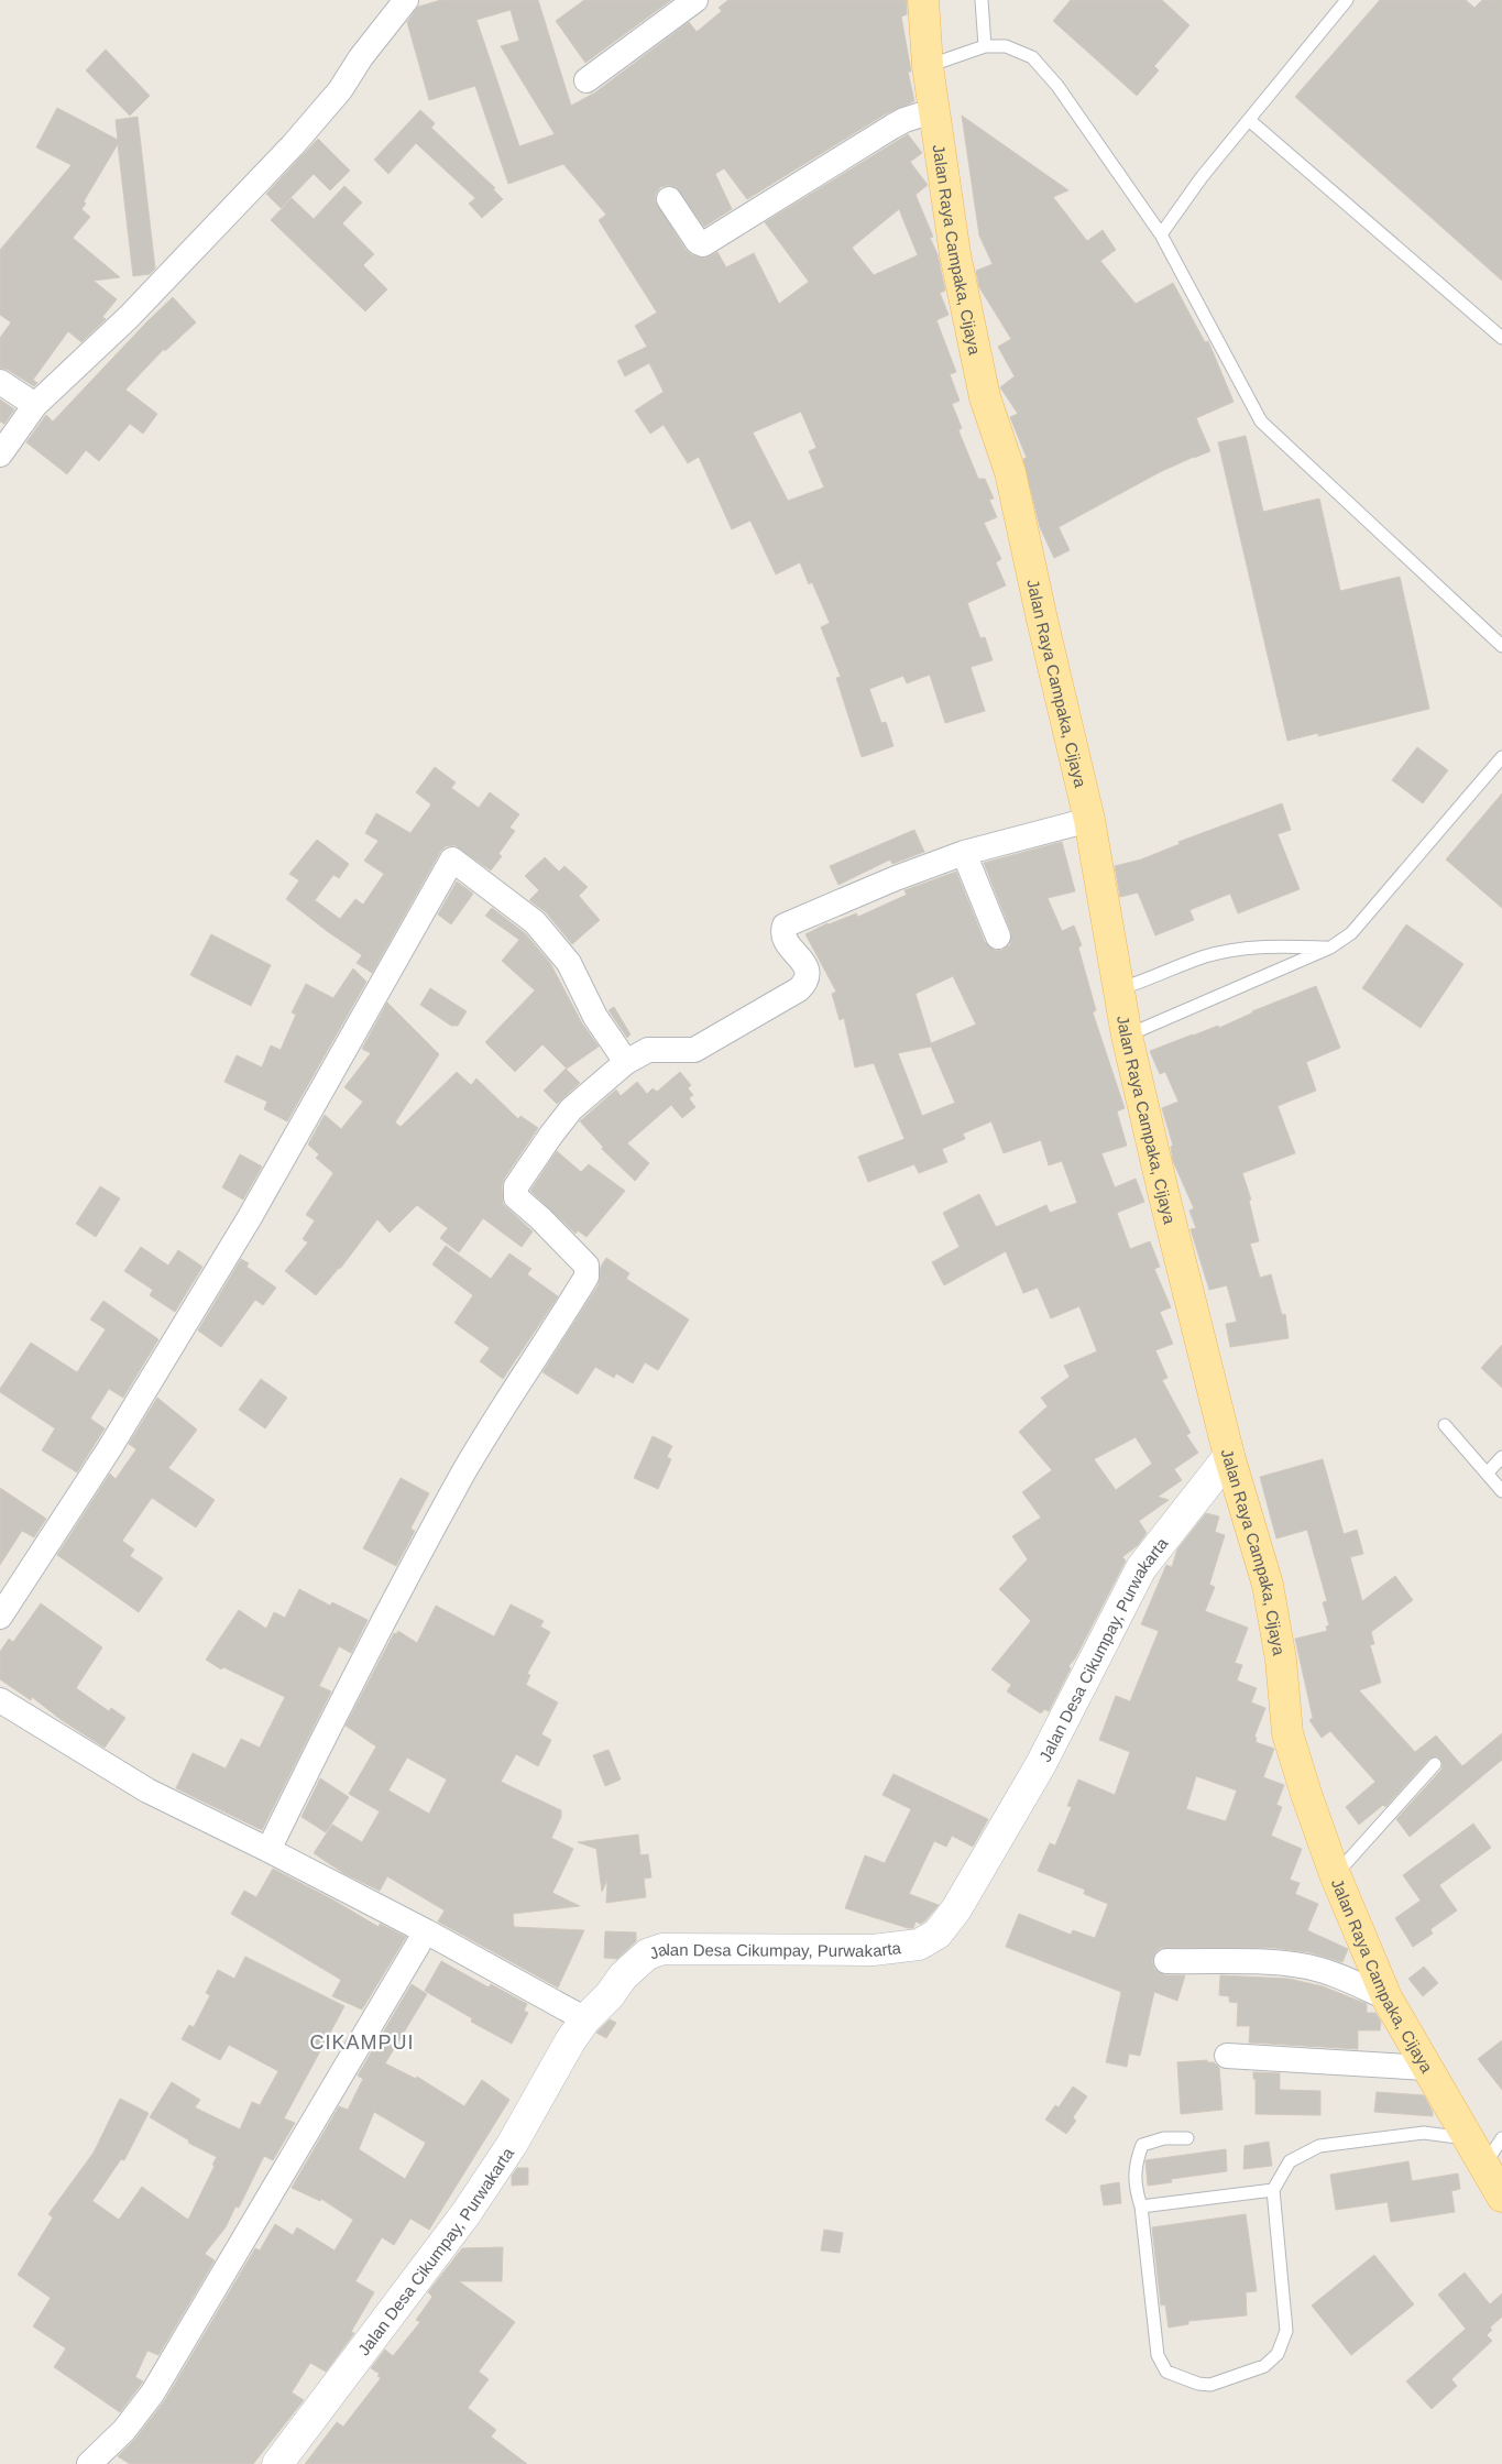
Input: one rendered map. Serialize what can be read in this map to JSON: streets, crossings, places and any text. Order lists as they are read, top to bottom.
{
  "streets": {
    "main road": ["Jalan Raya Campaka, Cijaya"],
    "street": ["Jalan Desa Cikumpay, Purwakarta"]
  },
  "crossings": [
    ["Jalan Raya Campaka, Cijaya", "Jalan Desa Cikumpay, Purwakarta"]
  ],
  "districts": ["CIKAMPUI"]
}
